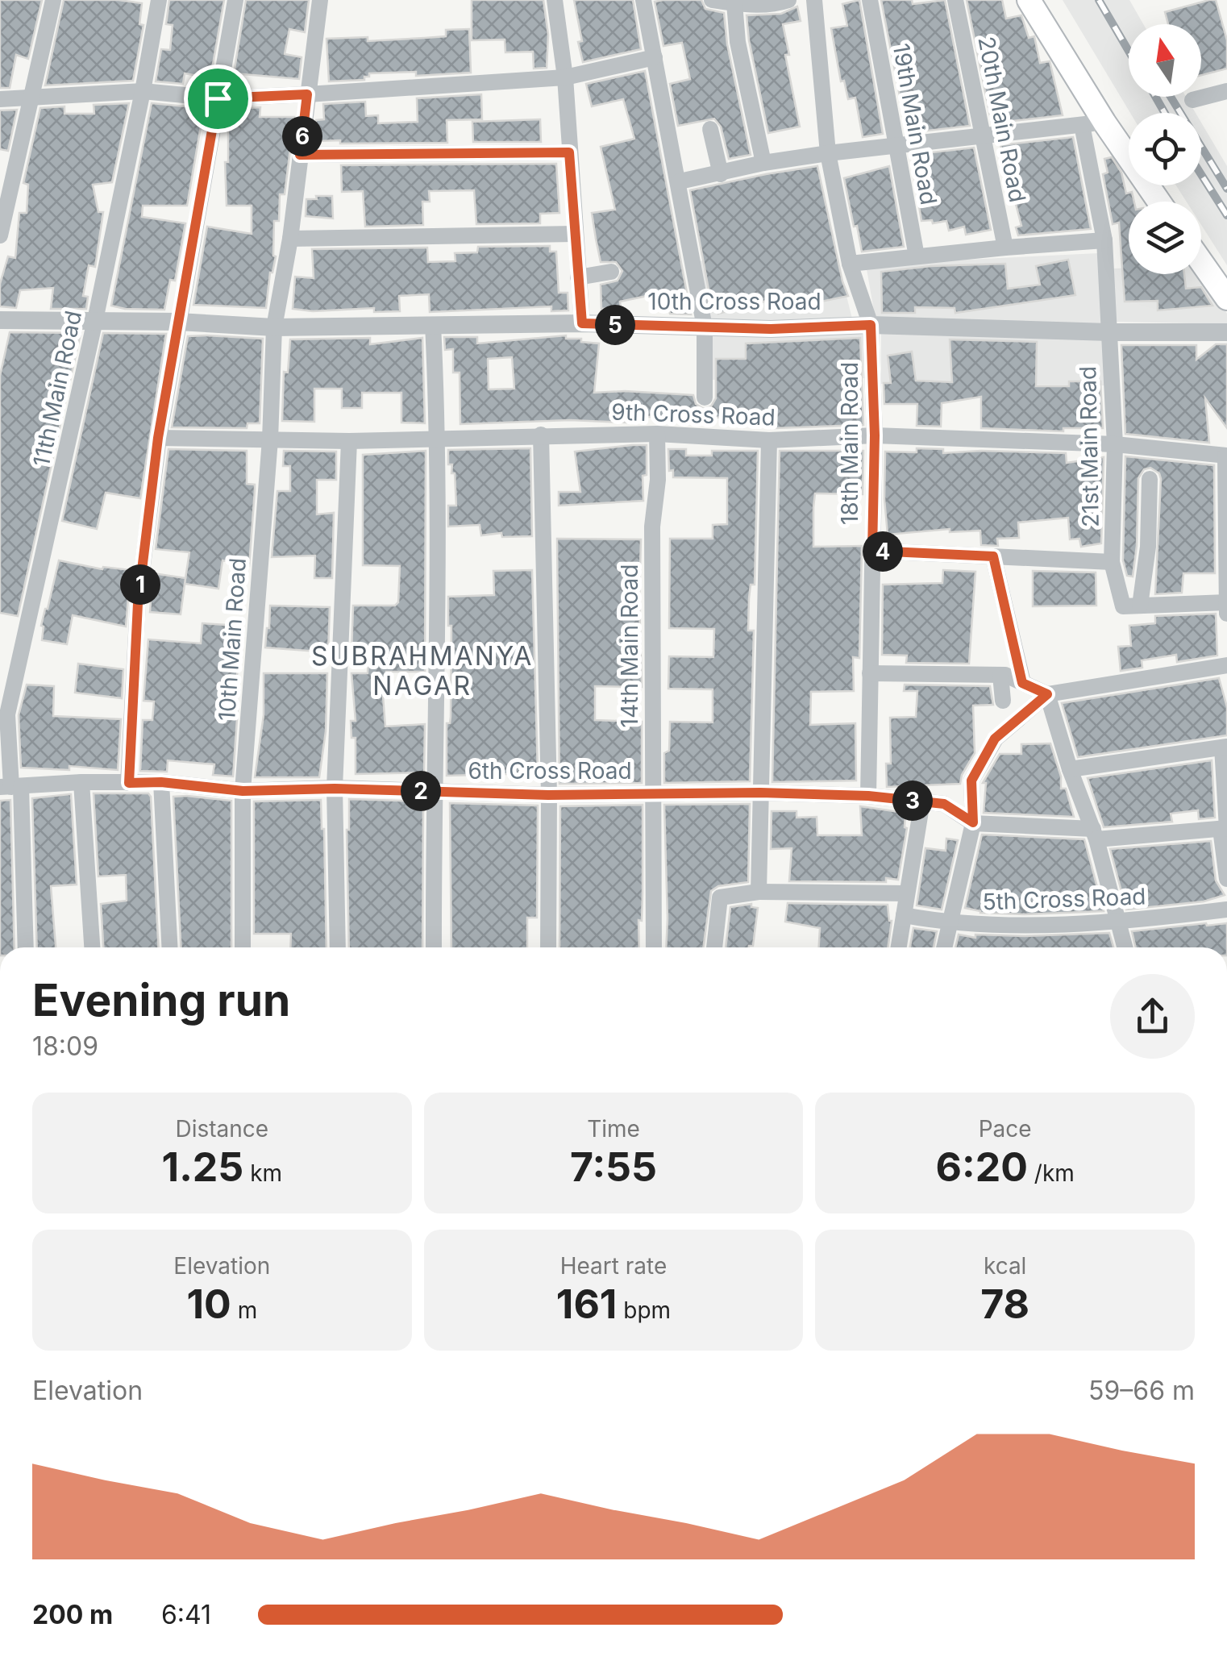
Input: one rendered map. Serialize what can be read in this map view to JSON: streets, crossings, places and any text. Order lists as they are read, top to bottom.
{
  "streets": {
    "street": [
      "20th Main Road",
      "19th Main Road",
      "10th Cross Road",
      "11th Main Road",
      "9th Cross Road",
      "18th Main Road",
      "21st Main Road",
      "10th Main Road",
      "14th Main Road",
      "6th Cross Road",
      "5th Cross Road"
    ]
  },
  "crossings": [
    ["10th Cross Road", "11th Main Road"],
    ["10th Cross Road", "18th Main Road"],
    ["10th Cross Road", "21st Main Road"],
    ["10th Cross Road", "10th Main Road"],
    ["11th Main Road", "6th Cross Road"],
    ["9th Cross Road", "18th Main Road"],
    ["9th Cross Road", "21st Main Road"],
    ["9th Cross Road", "10th Main Road"],
    ["9th Cross Road", "14th Main Road"],
    ["18th Main Road", "6th Cross Road"],
    ["10th Main Road", "6th Cross Road"],
    ["14th Main Road", "6th Cross Road"]
  ],
  "districts": ["SUBRAHMANYA NAGAR"],
  "north": "top",
  "page": {
    "pins": [
      "6",
      "5",
      "4",
      "1",
      "2",
      "3"
    ],
    "heading": ["Evening run", "18:09"],
    "stats": [
      ["Distance", "1.25 km"],
      ["Time", "7:55"],
      ["Pace", "6:20 /km"],
      ["Elevation", "10 m"],
      ["Heart rate", "161 bpm"],
      ["kcal", "78"]
    ],
    "chart": ["Elevation", "59–66 m"],
    "list": [
      {
        "name": "200 m",
        "note": "6:41"
      }
    ]
  }
}
